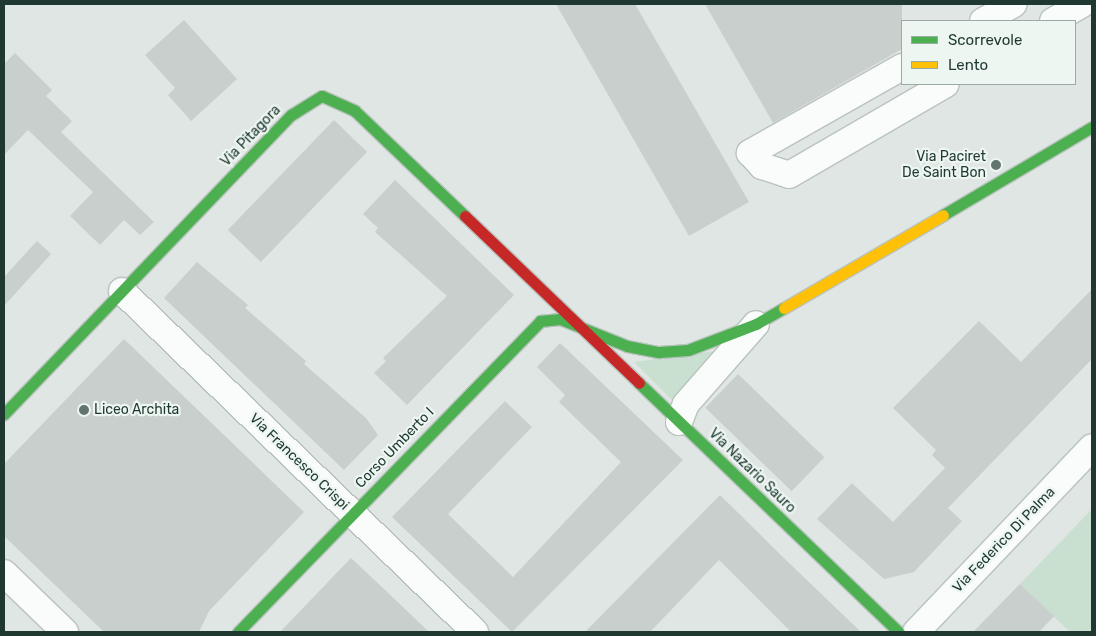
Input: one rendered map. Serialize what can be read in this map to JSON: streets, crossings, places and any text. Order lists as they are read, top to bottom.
{
  "streets": {
    "street": [
      "Via Pitagora",
      "Corso Umberto I",
      "Via Francesco Crispi",
      "Via Nazario Sauro",
      "Via Federico Di Palma"
    ]
  },
  "crossings": [
    ["Via Pitagora", "Corso Umberto I"],
    ["Via Pitagora", "Via Francesco Crispi"],
    ["Via Pitagora", "Via Nazario Sauro"],
    ["Corso Umberto I", "Via Francesco Crispi"],
    ["Corso Umberto I", "Via Nazario Sauro"]
  ],
  "places": ["Via Paciret De Saint Bon", "Liceo Archita"],
  "legend": ["Scorrevole", "Lento"]
}
